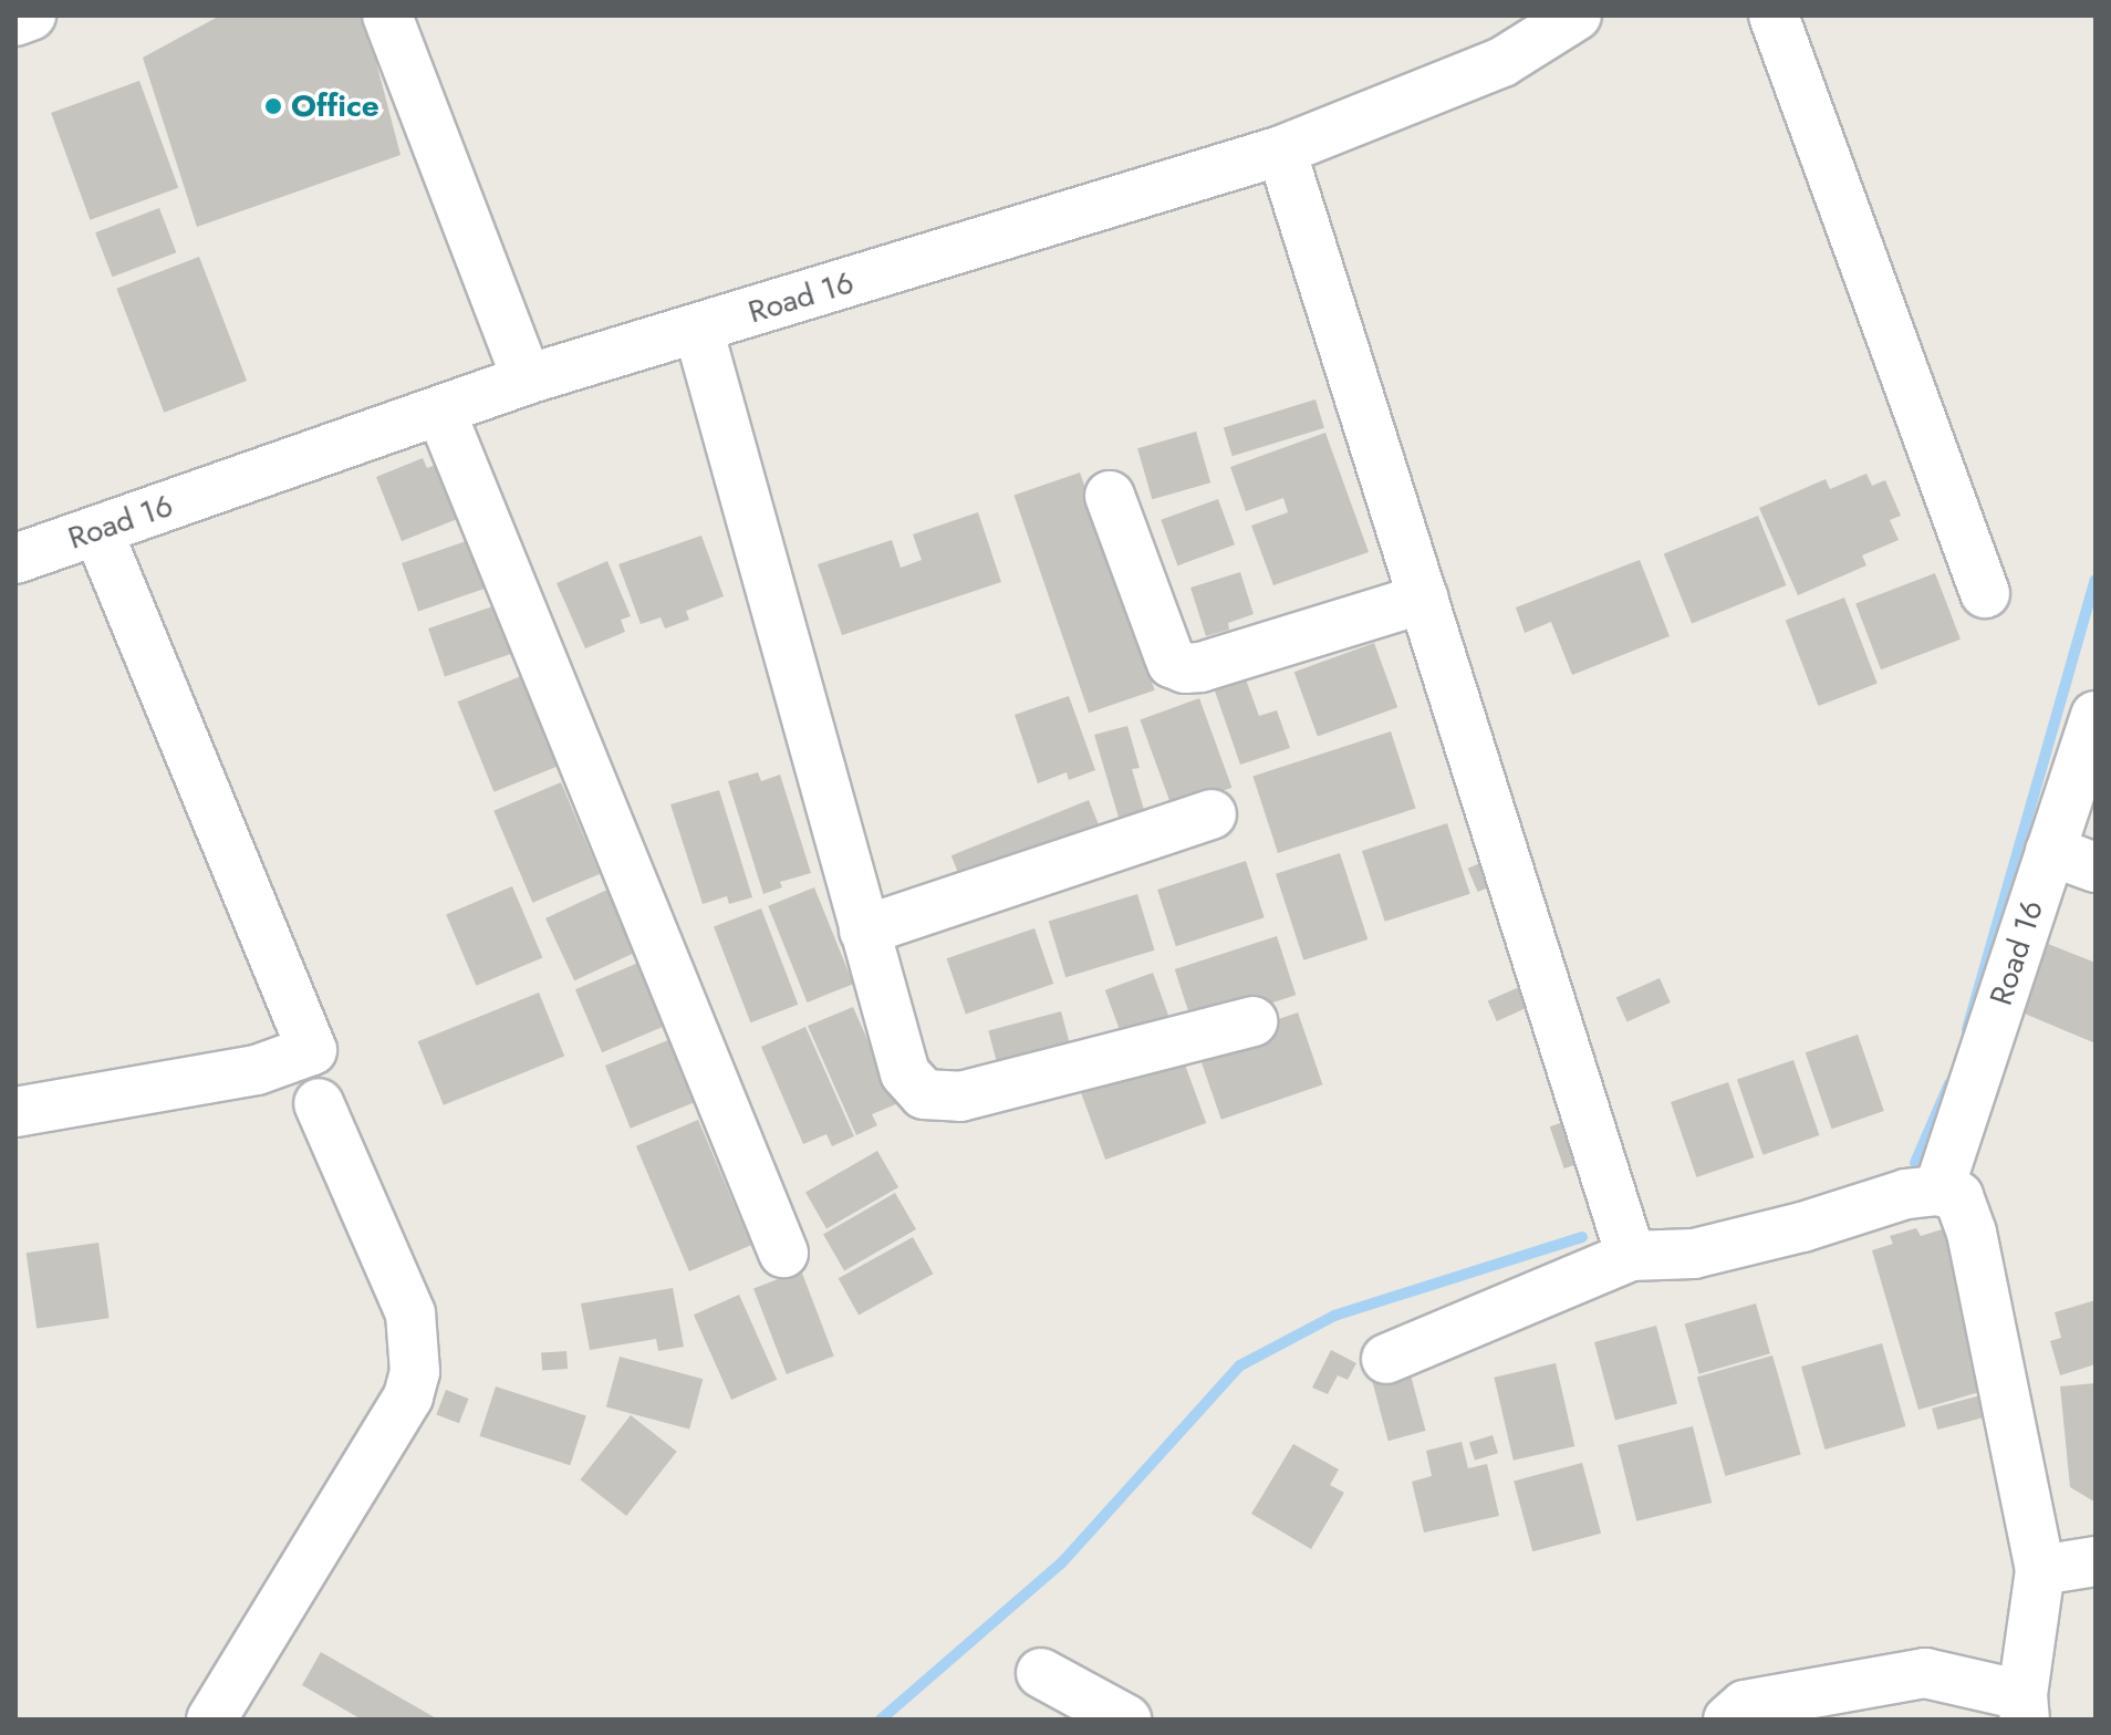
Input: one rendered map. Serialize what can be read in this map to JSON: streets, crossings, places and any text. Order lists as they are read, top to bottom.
{
  "streets": {
    "street": ["Road 16"]
  },
  "places": ["Office"]
}
